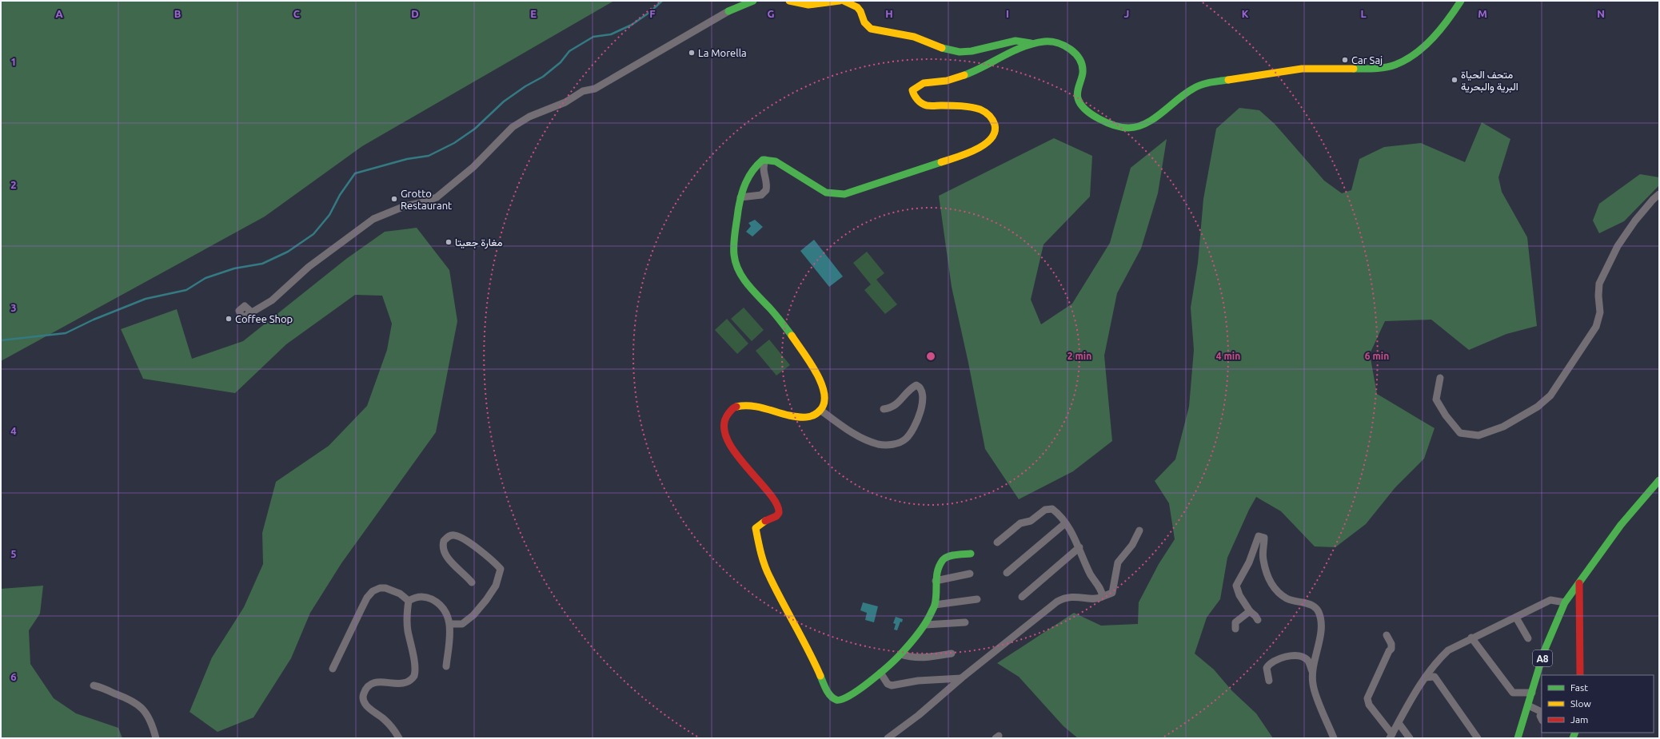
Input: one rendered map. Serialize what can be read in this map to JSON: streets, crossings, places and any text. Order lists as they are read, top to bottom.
{
  "streets": {
    "main road": ["A8"]
  },
  "places": [
    "La Morella",
    "Car Saj",
    "متحف الحياة البرية والبحرية",
    "Grotto Restaurant",
    "مغارة جعيتا",
    "Coffee Shop"
  ],
  "legend": ["Fast", "Slow", "Jam"],
  "grid": {
    "columns": [
      "A",
      "B",
      "C",
      "D",
      "E",
      "F",
      "G",
      "H",
      "I",
      "J",
      "K",
      "L",
      "M",
      "N"
    ],
    "rows": [
      "1",
      "2",
      "3",
      "4",
      "5",
      "6"
    ]
  },
  "rings": ["2 min", "4 min", "6 min"]
}
